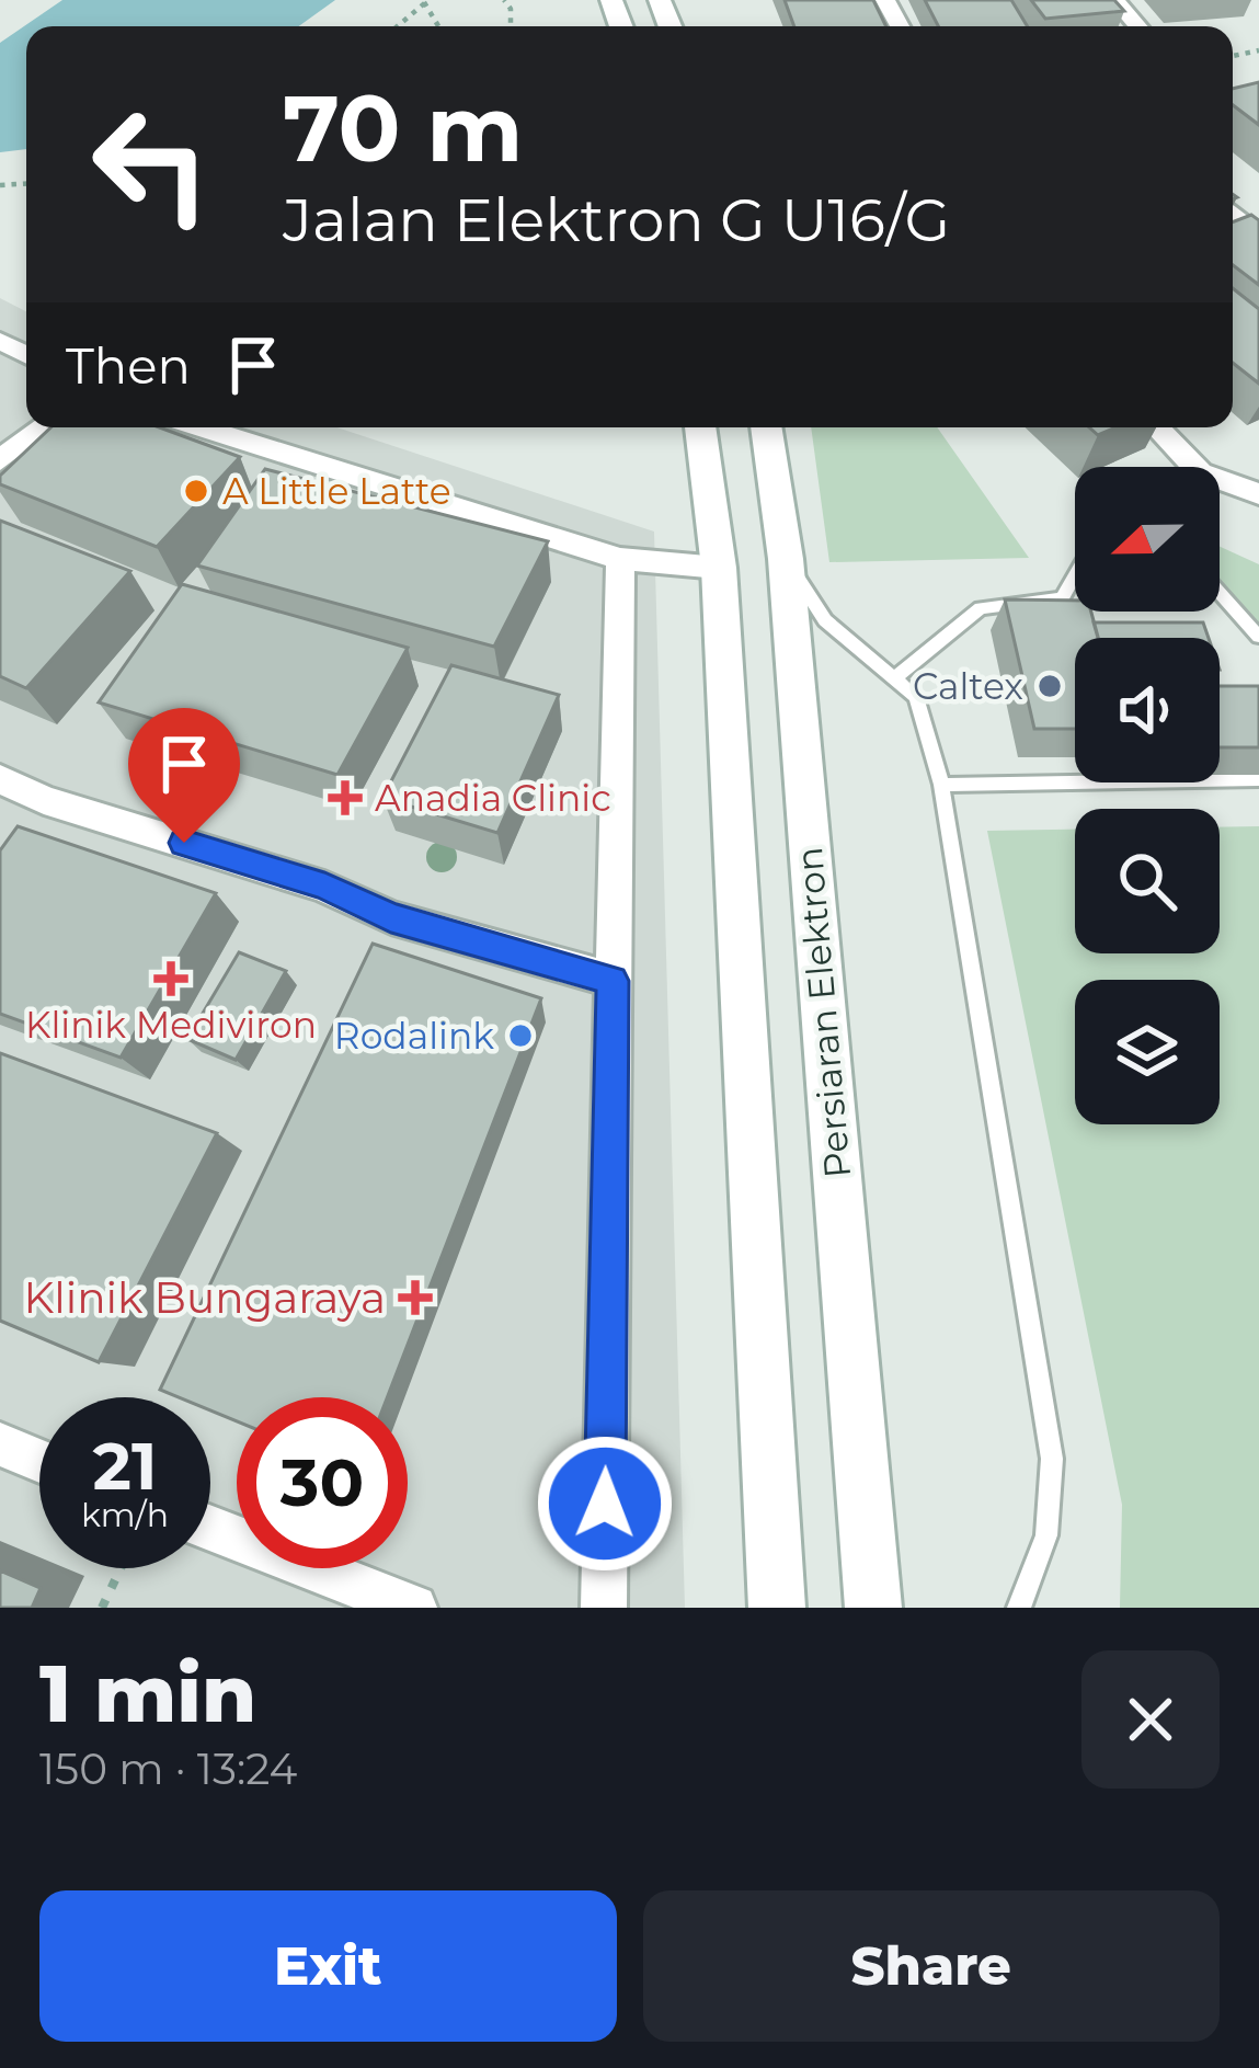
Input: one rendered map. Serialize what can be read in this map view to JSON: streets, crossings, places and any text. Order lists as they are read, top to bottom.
{
  "streets": {
    "main road": ["Persiaran Elektron"]
  },
  "places": {
    "other": ["A Little Latte", "Caltex", "Rodalink"],
    "health": ["Anadia Clinic", "Klinik Mediviron", "Klinik Bungaraya"]
  },
  "north": "left",
  "page": {
    "turn": ["70 m", "Jalan Elektron G U16/G"],
    "then": "Then",
    "speed": "21 km/h",
    "limit": "30",
    "heading": ["1 min", "150 m · 13:24"],
    "buttons": ["Exit", "Share"]
  }
}
